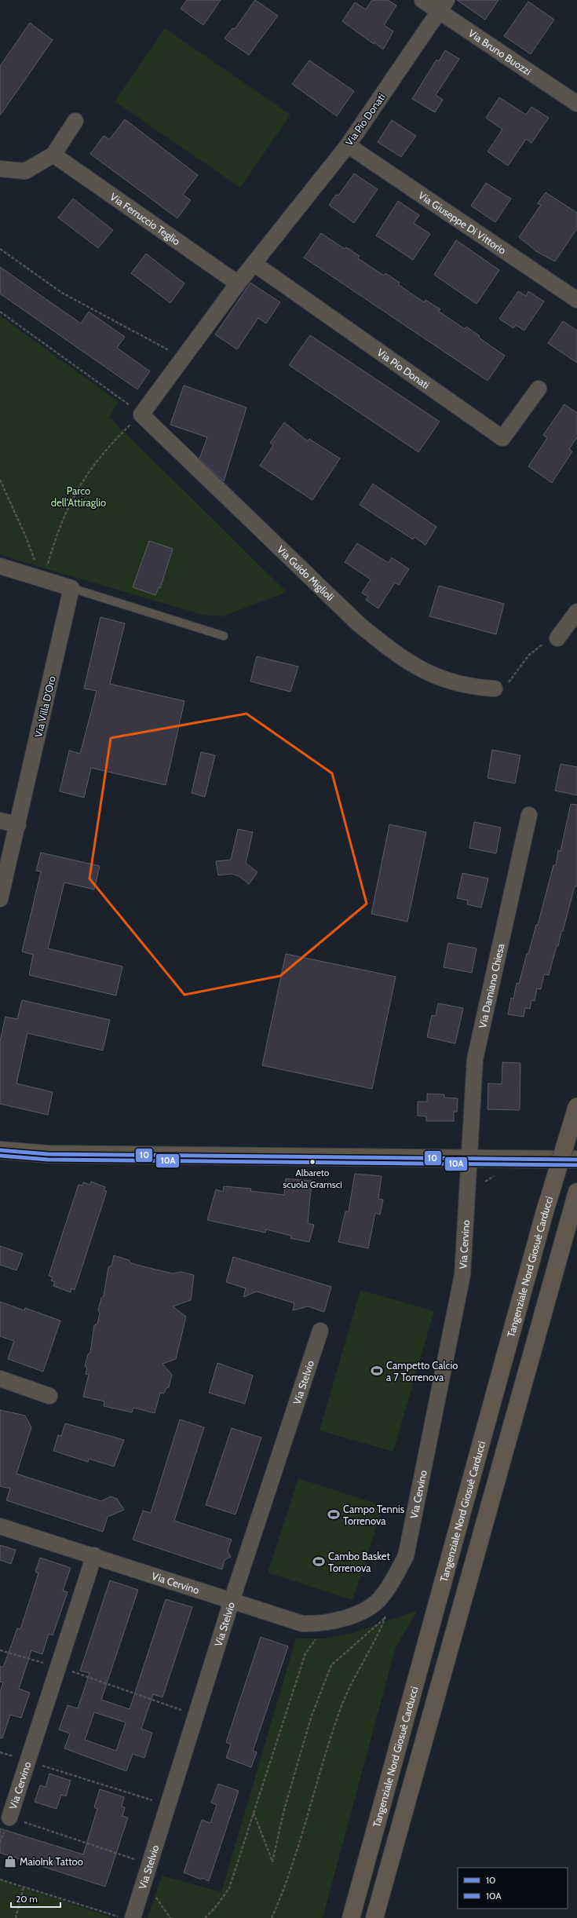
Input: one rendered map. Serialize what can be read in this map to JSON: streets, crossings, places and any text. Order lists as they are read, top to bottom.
{
  "streets": {
    "highway": ["Tangenziale Nord Giosuè Carducci"],
    "street": [
      "Via Bruno Buozzi",
      "Via Pio Donati",
      "Via Ferruccio Teglio",
      "Via Giuseppe Di Vittorio",
      "Via Guido Miglioli",
      "Via Villa D'Oro",
      "Via Damiano Chiesa",
      "Via Cervino",
      "Via Stelvio"
    ]
  },
  "crossings": [
    ["Via Bruno Buozzi", "Via Pio Donati"],
    ["Via Pio Donati", "Via Ferruccio Teglio"],
    ["Via Pio Donati", "Via Giuseppe Di Vittorio"],
    ["Via Pio Donati", "Via Guido Miglioli"],
    ["Via Damiano Chiesa", "Via Cervino"],
    ["Via Cervino", "Via Stelvio"]
  ],
  "parks": ["Parco dell'Attiraglio"],
  "places": {
    "other": ["Albareto scuola Gramsci"],
    "sports": ["Campetto Calcio a 7 Torrenova", "Campo Tennis Torrenova", "Cambo Basket Torrenova"],
    "shop": ["MaioInk Tattoo"]
  },
  "lines": ["transit line 10", "transit line 10A"],
  "legend": ["10", "10A"],
  "scale_bar": "20 m"
}
